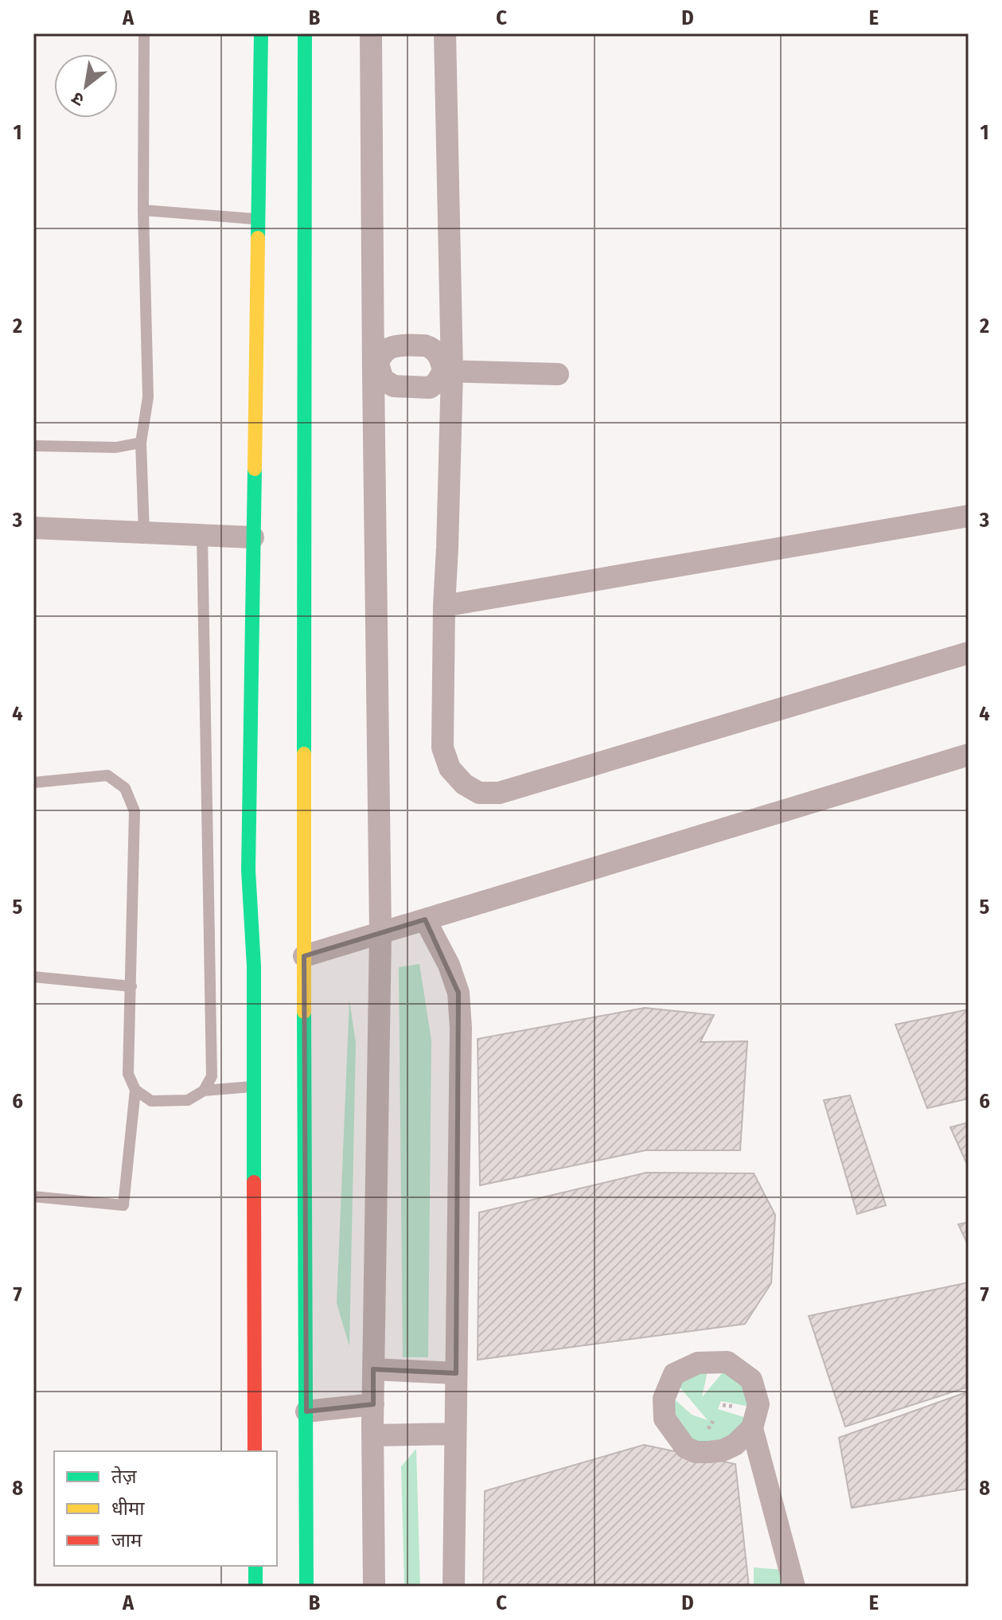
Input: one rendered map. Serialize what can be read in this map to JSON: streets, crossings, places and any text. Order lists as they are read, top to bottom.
{
  "legend": ["तेज़", "धीमा", "जाम"],
  "north": "bottom left",
  "grid": {
    "columns": [
      "A",
      "B",
      "C",
      "D",
      "E"
    ],
    "rows": [
      "1",
      "2",
      "3",
      "4",
      "5",
      "6",
      "7",
      "8"
    ]
  }
}
